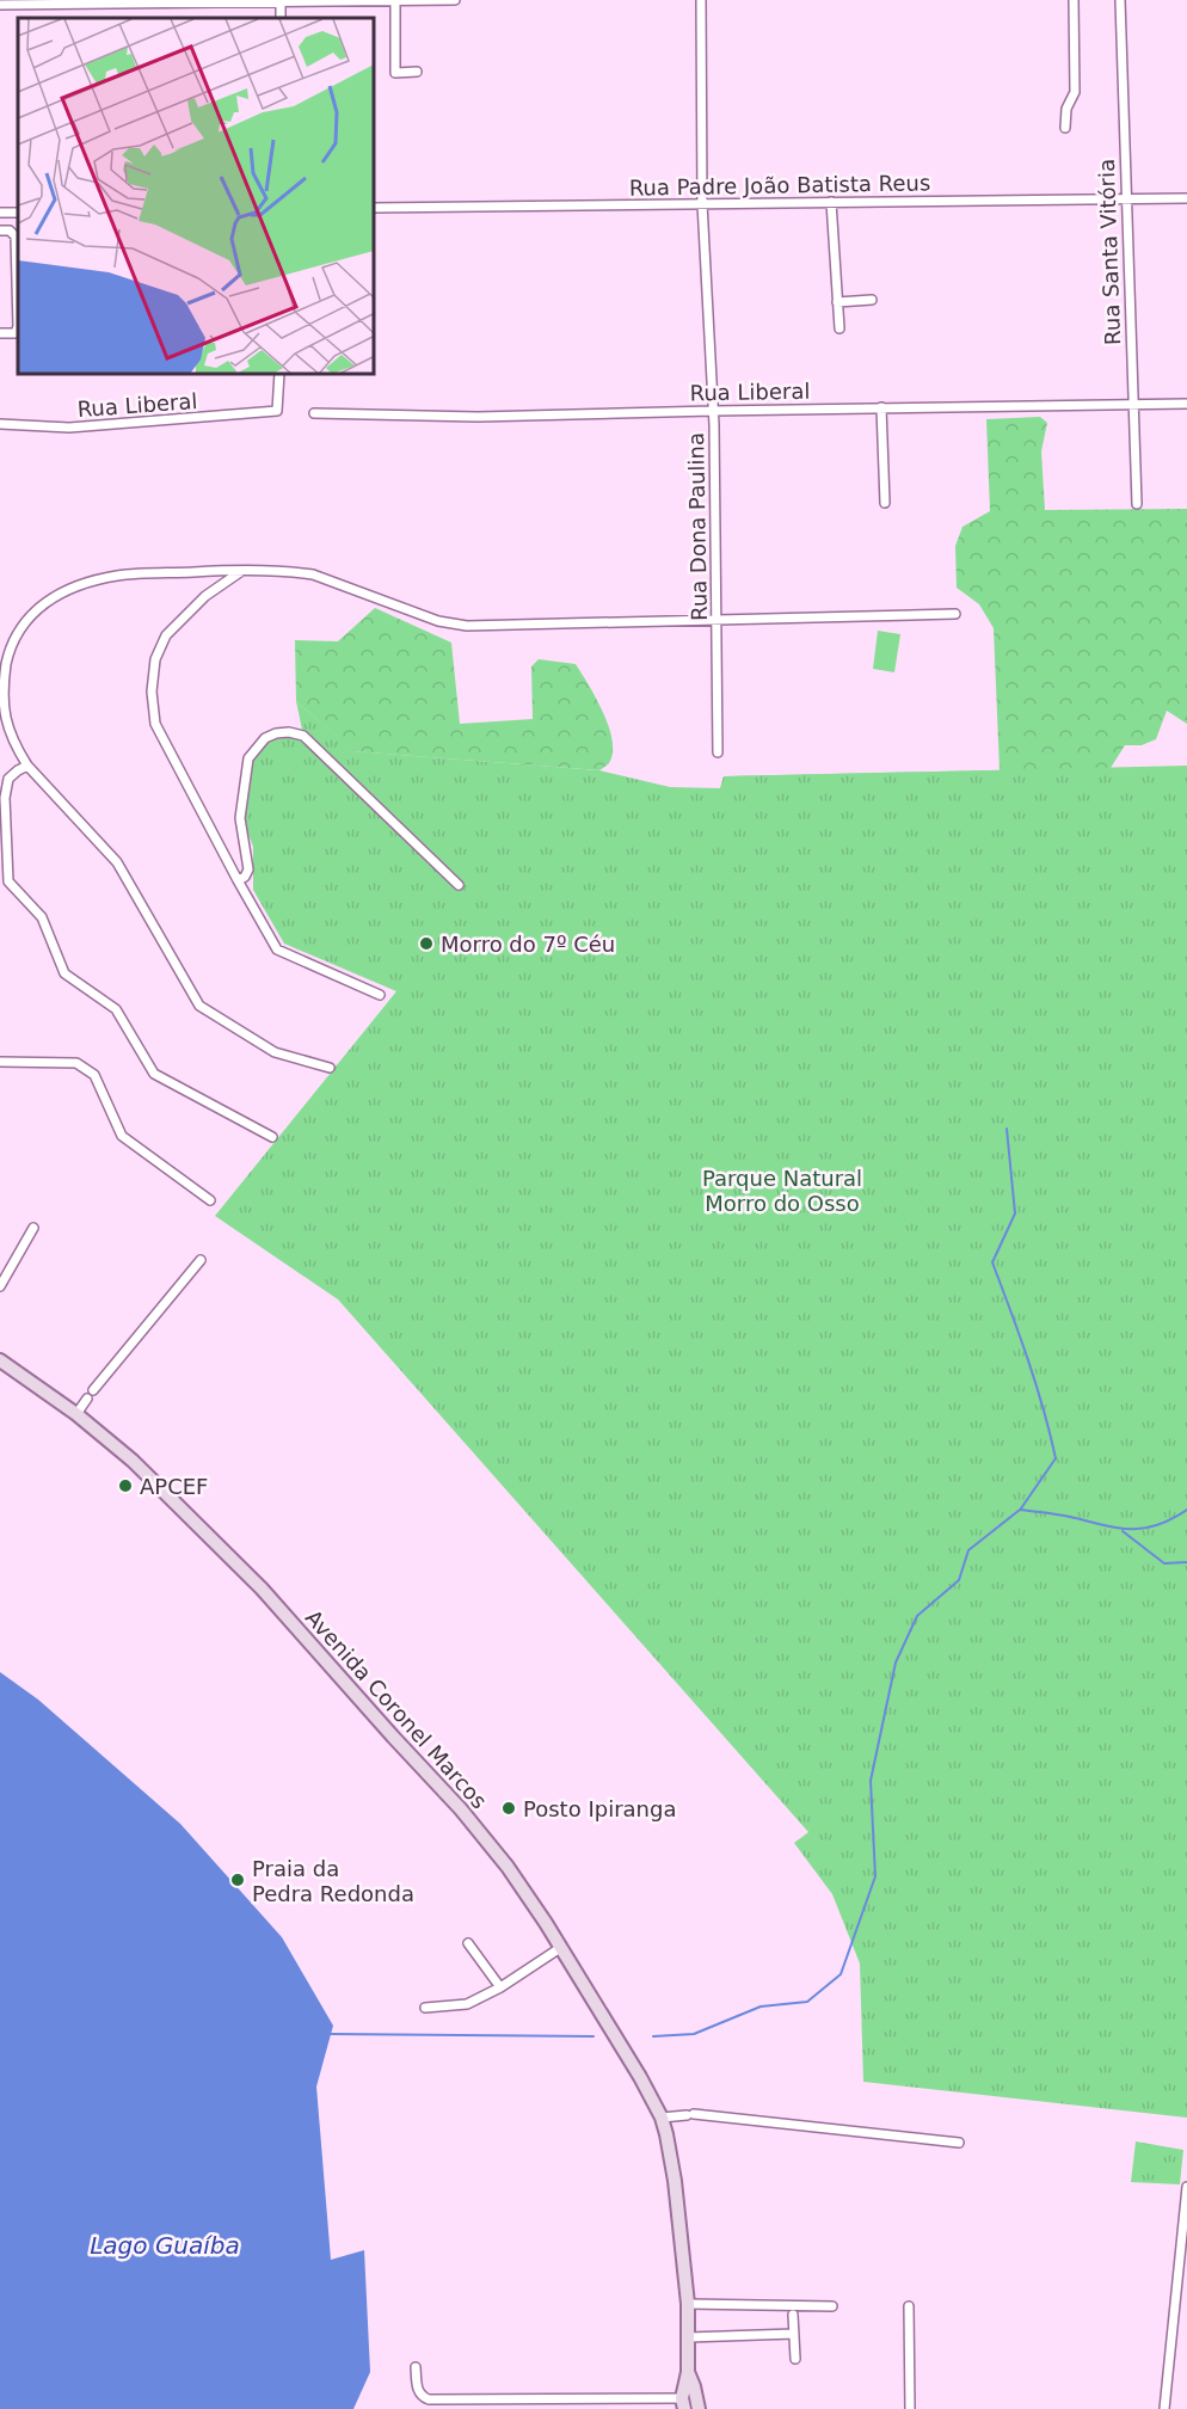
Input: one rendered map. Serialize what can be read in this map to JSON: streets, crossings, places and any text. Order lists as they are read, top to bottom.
{
  "streets": {
    "main road": ["Avenida Coronel Marcos"],
    "street": [
      "Rua Padre João Batista Reus",
      "Rua Santa Vitória",
      "Rua Liberal",
      "Rua Dona Paulina"
    ]
  },
  "crossings": [
    ["Rua Padre João Batista Reus", "Rua Santa Vitória"],
    ["Rua Padre João Batista Reus", "Rua Dona Paulina"],
    ["Rua Santa Vitória", "Rua Liberal"],
    ["Rua Liberal", "Rua Dona Paulina"]
  ],
  "water": ["Lago Guaíba"],
  "parks": ["Parque Natural Morro do Osso"],
  "places": [
    "Morro do 7º Céu",
    "APCEF",
    "Posto Ipiranga",
    "Praia da Pedra Redonda"
  ]
}
